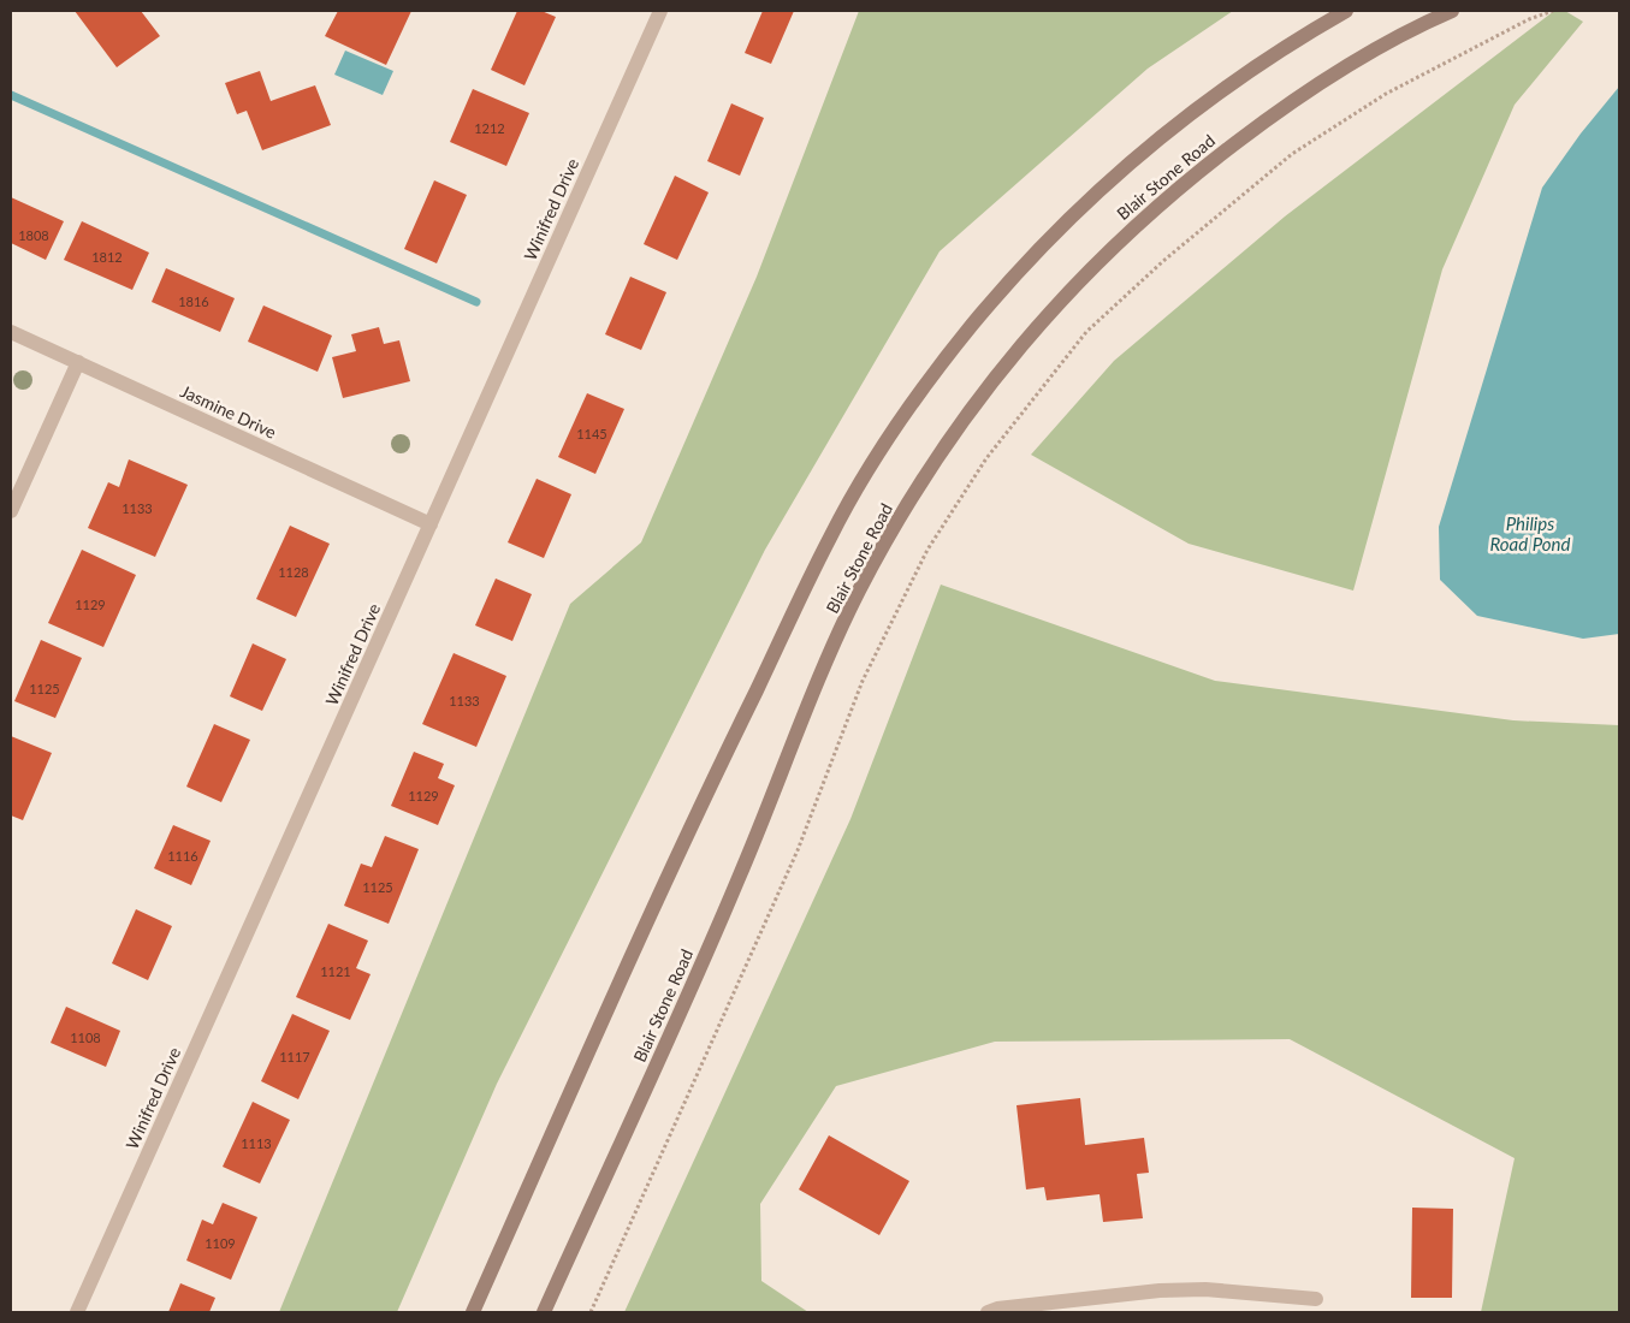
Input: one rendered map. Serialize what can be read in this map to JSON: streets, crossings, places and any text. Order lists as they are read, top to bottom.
{
  "streets": {
    "main road": ["Blair Stone Road"],
    "street": ["Winifred Drive", "Jasmine Drive"]
  },
  "crossings": [
    ["Winifred Drive", "Jasmine Drive"]
  ],
  "water": ["Philips Road Pond"],
  "house_numbers": [
    "1212",
    "1808",
    "1812",
    "1816",
    "1145",
    "1133",
    "1128",
    "1129",
    "1125",
    "1133",
    "1129",
    "1116",
    "1125",
    "1121",
    "1108",
    "1117",
    "1113",
    "1109"
  ]
}
